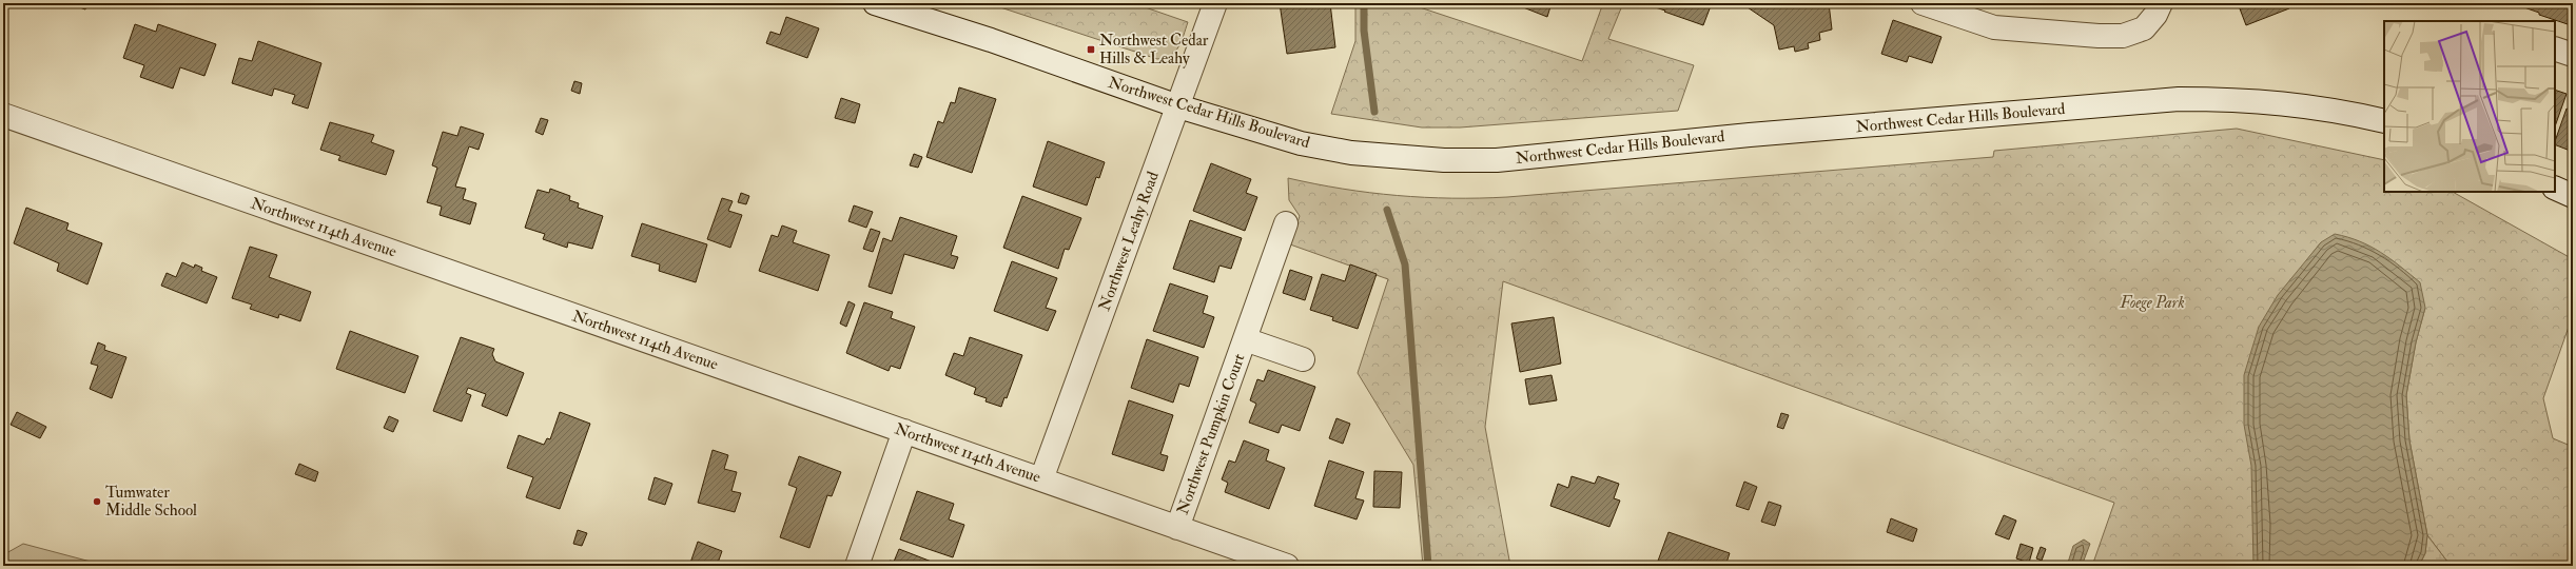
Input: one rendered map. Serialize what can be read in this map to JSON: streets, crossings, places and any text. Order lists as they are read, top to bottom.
{
  "streets": {
    "street": [
      "Northwest Cedar Hills Boulevard",
      "Northwest 114th Avenue",
      "Northwest Leahy Road",
      "Northwest Pumpkin Court"
    ]
  },
  "crossings": [
    ["Northwest Cedar Hills Boulevard", "Northwest Leahy Road"],
    ["Northwest 114th Avenue", "Northwest Leahy Road"],
    ["Northwest 114th Avenue", "Northwest Pumpkin Court"]
  ],
  "parks": ["Foege Park"],
  "places": {
    "transit": ["Northwest Cedar Hills & Leahy"],
    "other": ["Tumwater Middle School"]
  }
}
